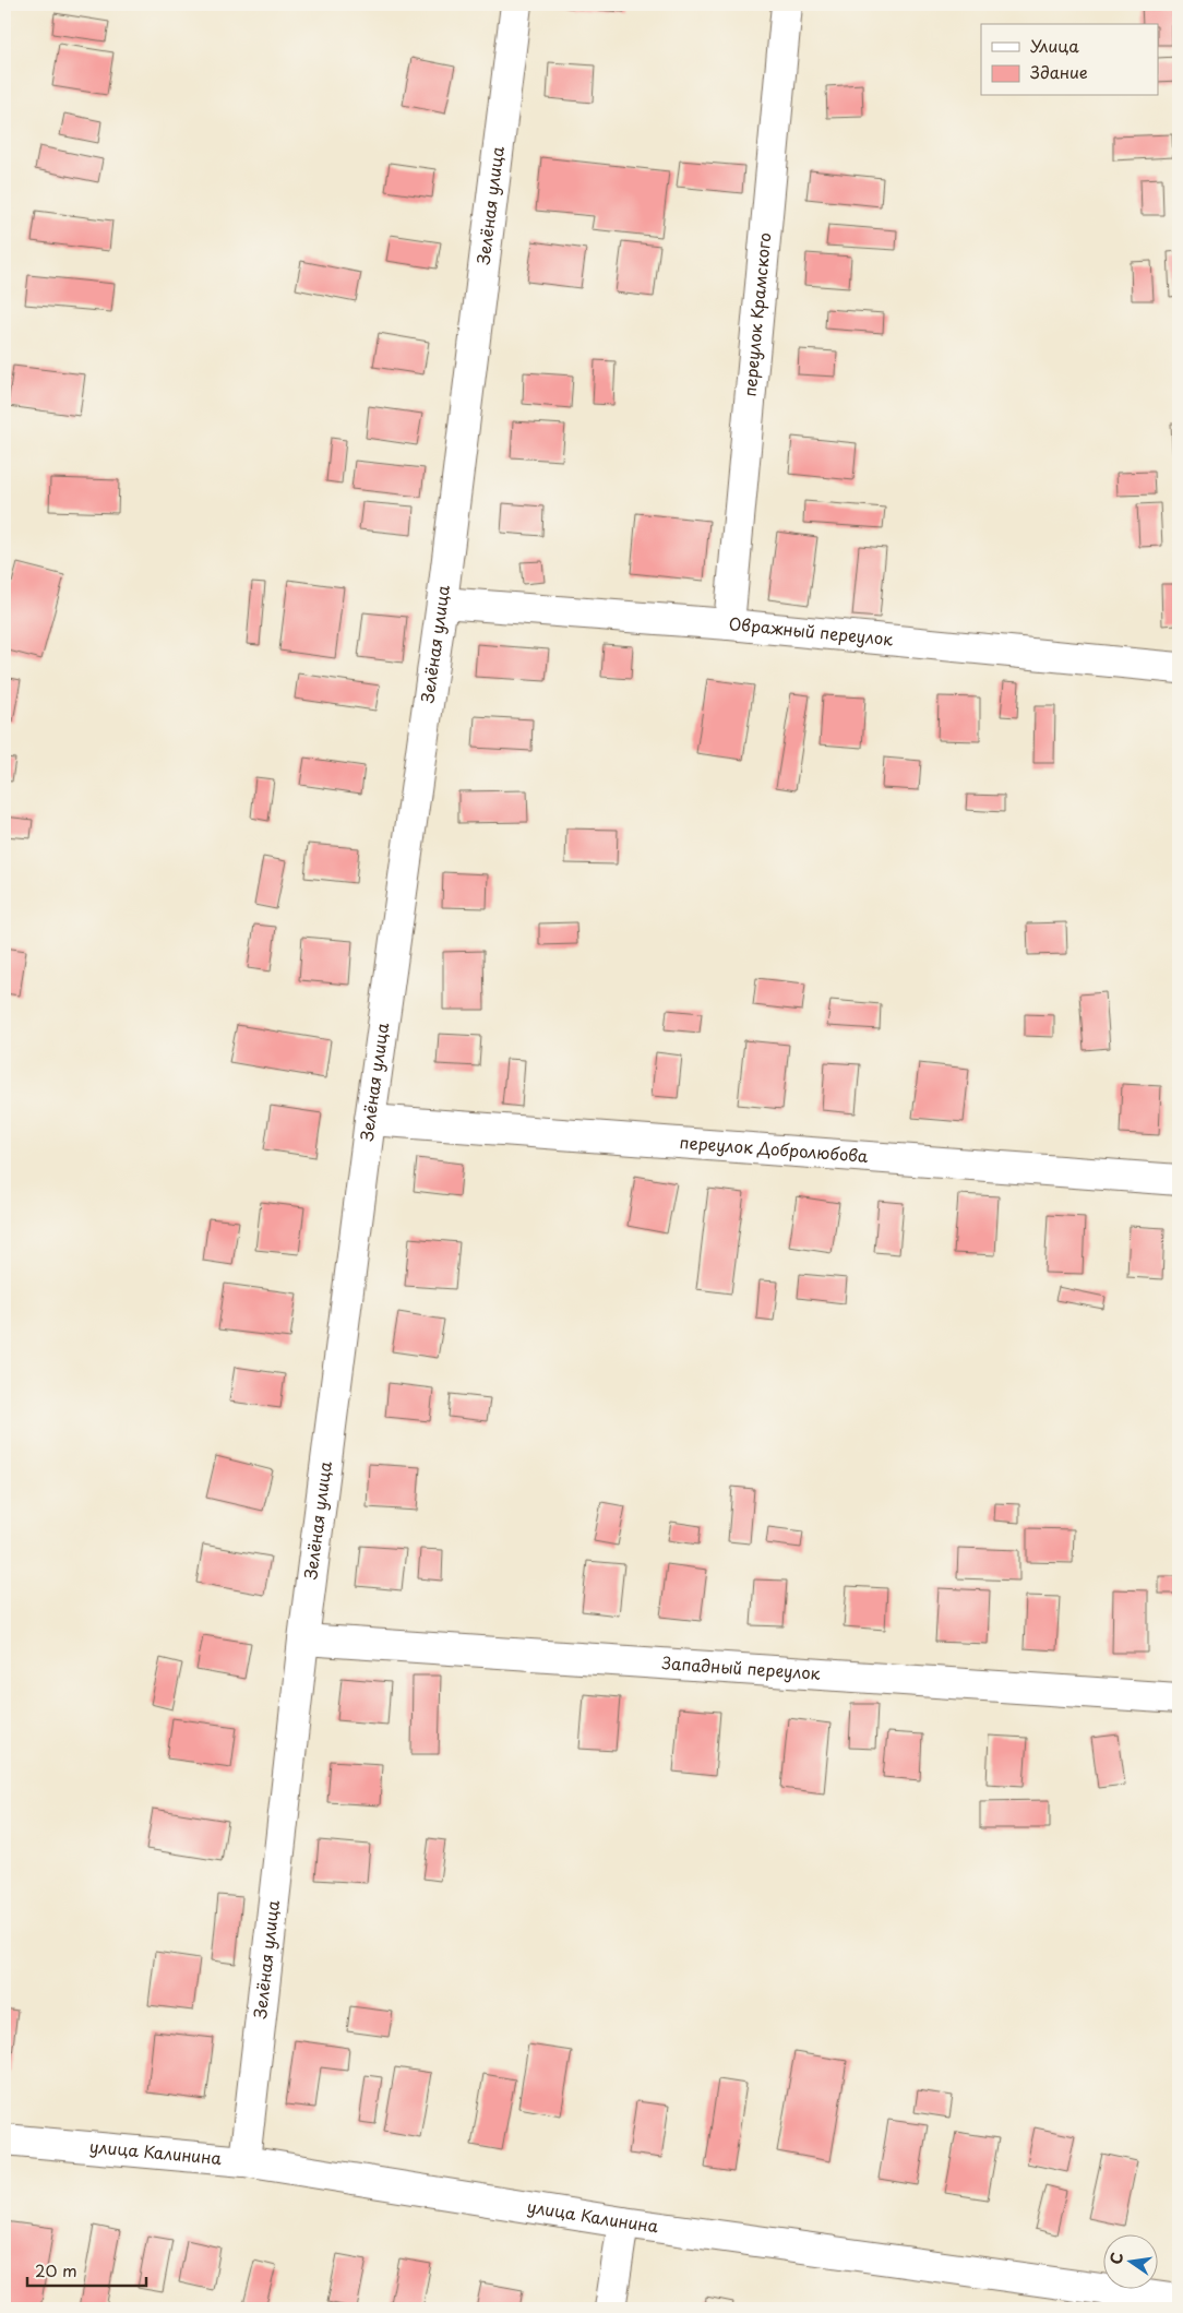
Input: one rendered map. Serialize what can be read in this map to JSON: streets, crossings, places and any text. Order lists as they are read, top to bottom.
{
  "streets": {
    "street": [
      "Зелёная улица",
      "переулок Крамского",
      "Овражный переулок",
      "переулок Добролюбова",
      "Западный переулок",
      "улица Калинина"
    ]
  },
  "crossings": [
    ["Зелёная улица", "Овражный переулок"],
    ["Зелёная улица", "переулок Добролюбова"],
    ["Зелёная улица", "Западный переулок"],
    ["Зелёная улица", "улица Калинина"],
    ["переулок Крамского", "Овражный переулок"]
  ],
  "legend": ["Улица", "Здание"],
  "scale_bar": "20 m",
  "north": "left"
}
